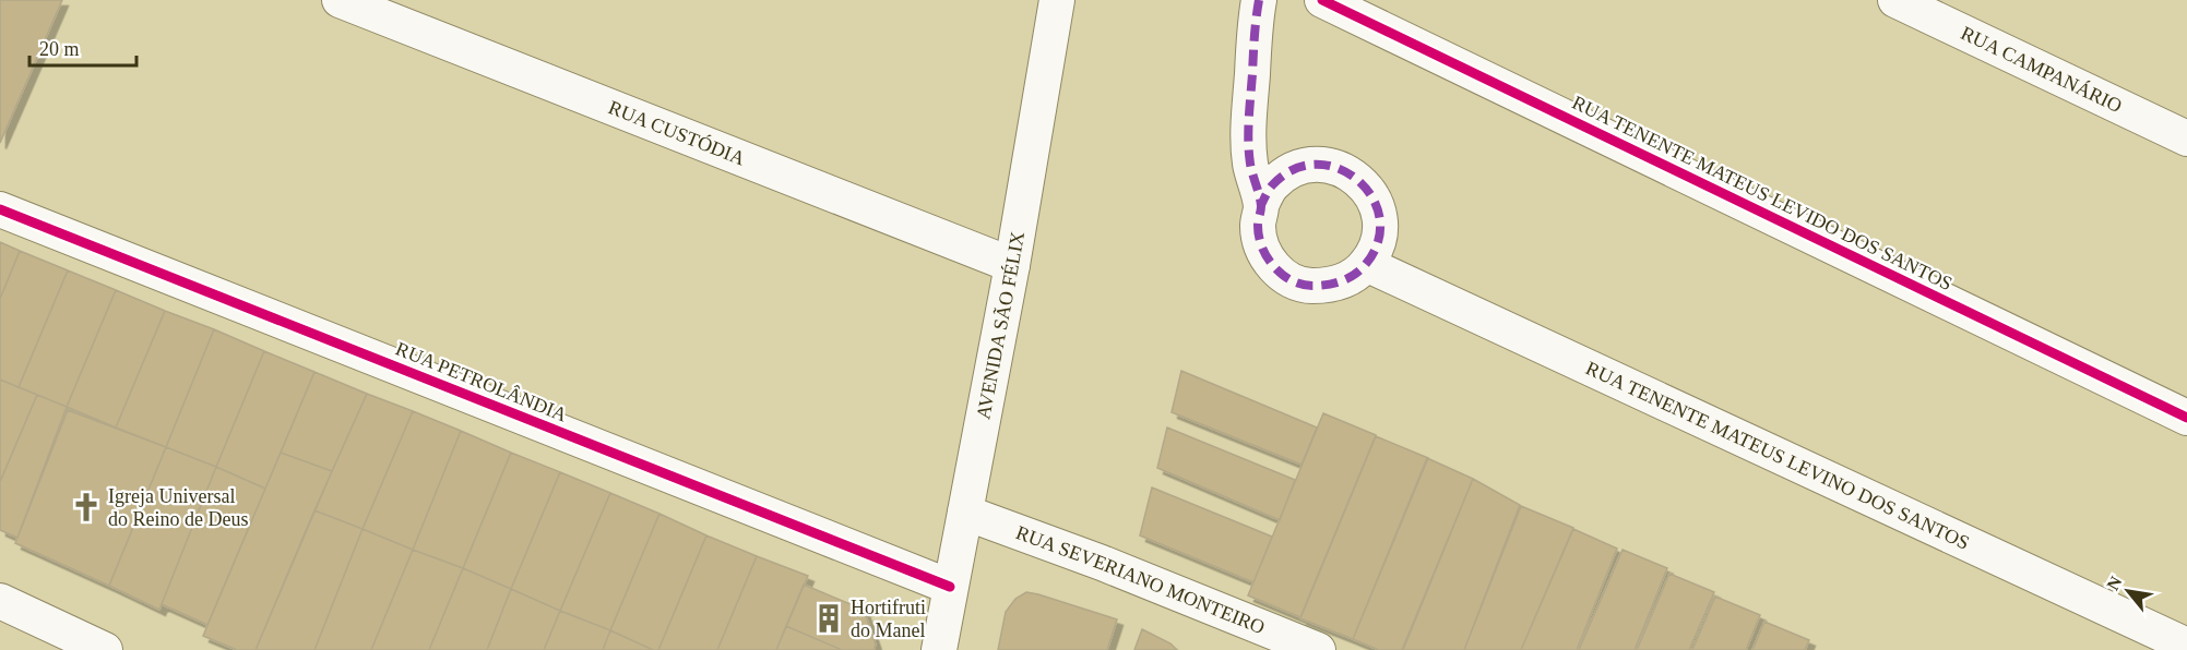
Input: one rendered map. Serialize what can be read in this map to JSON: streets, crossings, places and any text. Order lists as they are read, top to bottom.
{
  "streets": {
    "street": [
      "RUA CAMPANÁRIO",
      "RUA CUSTÓDIA",
      "RUA TENENTE MATEUS LEVIDO DOS SANTOS",
      "AVENIDA SÃO FÉLIX",
      "RUA PETROLÂNDIA",
      "RUA TENENTE MATEUS LEVINO DOS SANTOS",
      "RUA SEVERIANO MONTEIRO"
    ]
  },
  "crossings": [
    ["RUA CUSTÓDIA", "AVENIDA SÃO FÉLIX"],
    ["AVENIDA SÃO FÉLIX", "RUA PETROLÂNDIA"],
    ["AVENIDA SÃO FÉLIX", "RUA SEVERIANO MONTEIRO"]
  ],
  "places": {
    "church": ["Igreja Universal do Reino de Deus"],
    "building": ["Hortifruti do Manel"]
  },
  "scale_bar": "20 m",
  "north": "top left"
}
